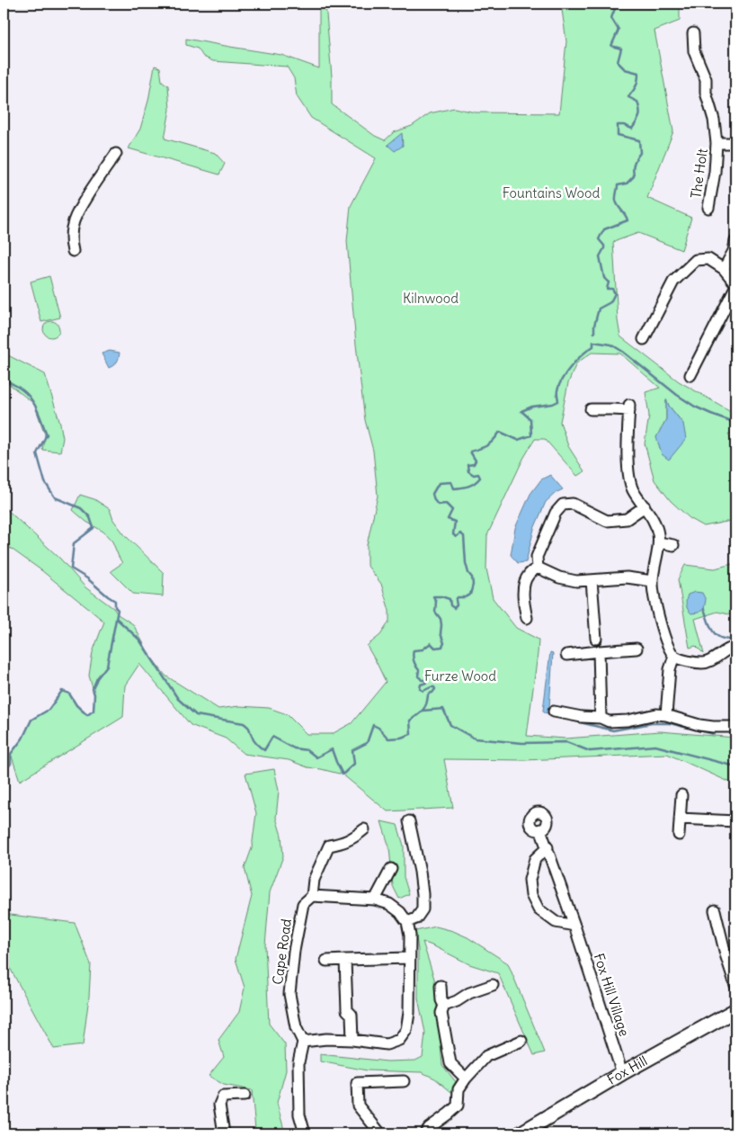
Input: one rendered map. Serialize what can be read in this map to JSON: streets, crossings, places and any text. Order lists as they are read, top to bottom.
{
  "streets": {
    "main road": ["Fox Hill"],
    "street": ["The Holt", "Cape Road", "Fox Hill Village"]
  },
  "crossings": [
    ["Fox Hill Village", "Fox Hill"]
  ],
  "parks": ["Fountains Wood", "Kilnwood", "Furze Wood"]
}
